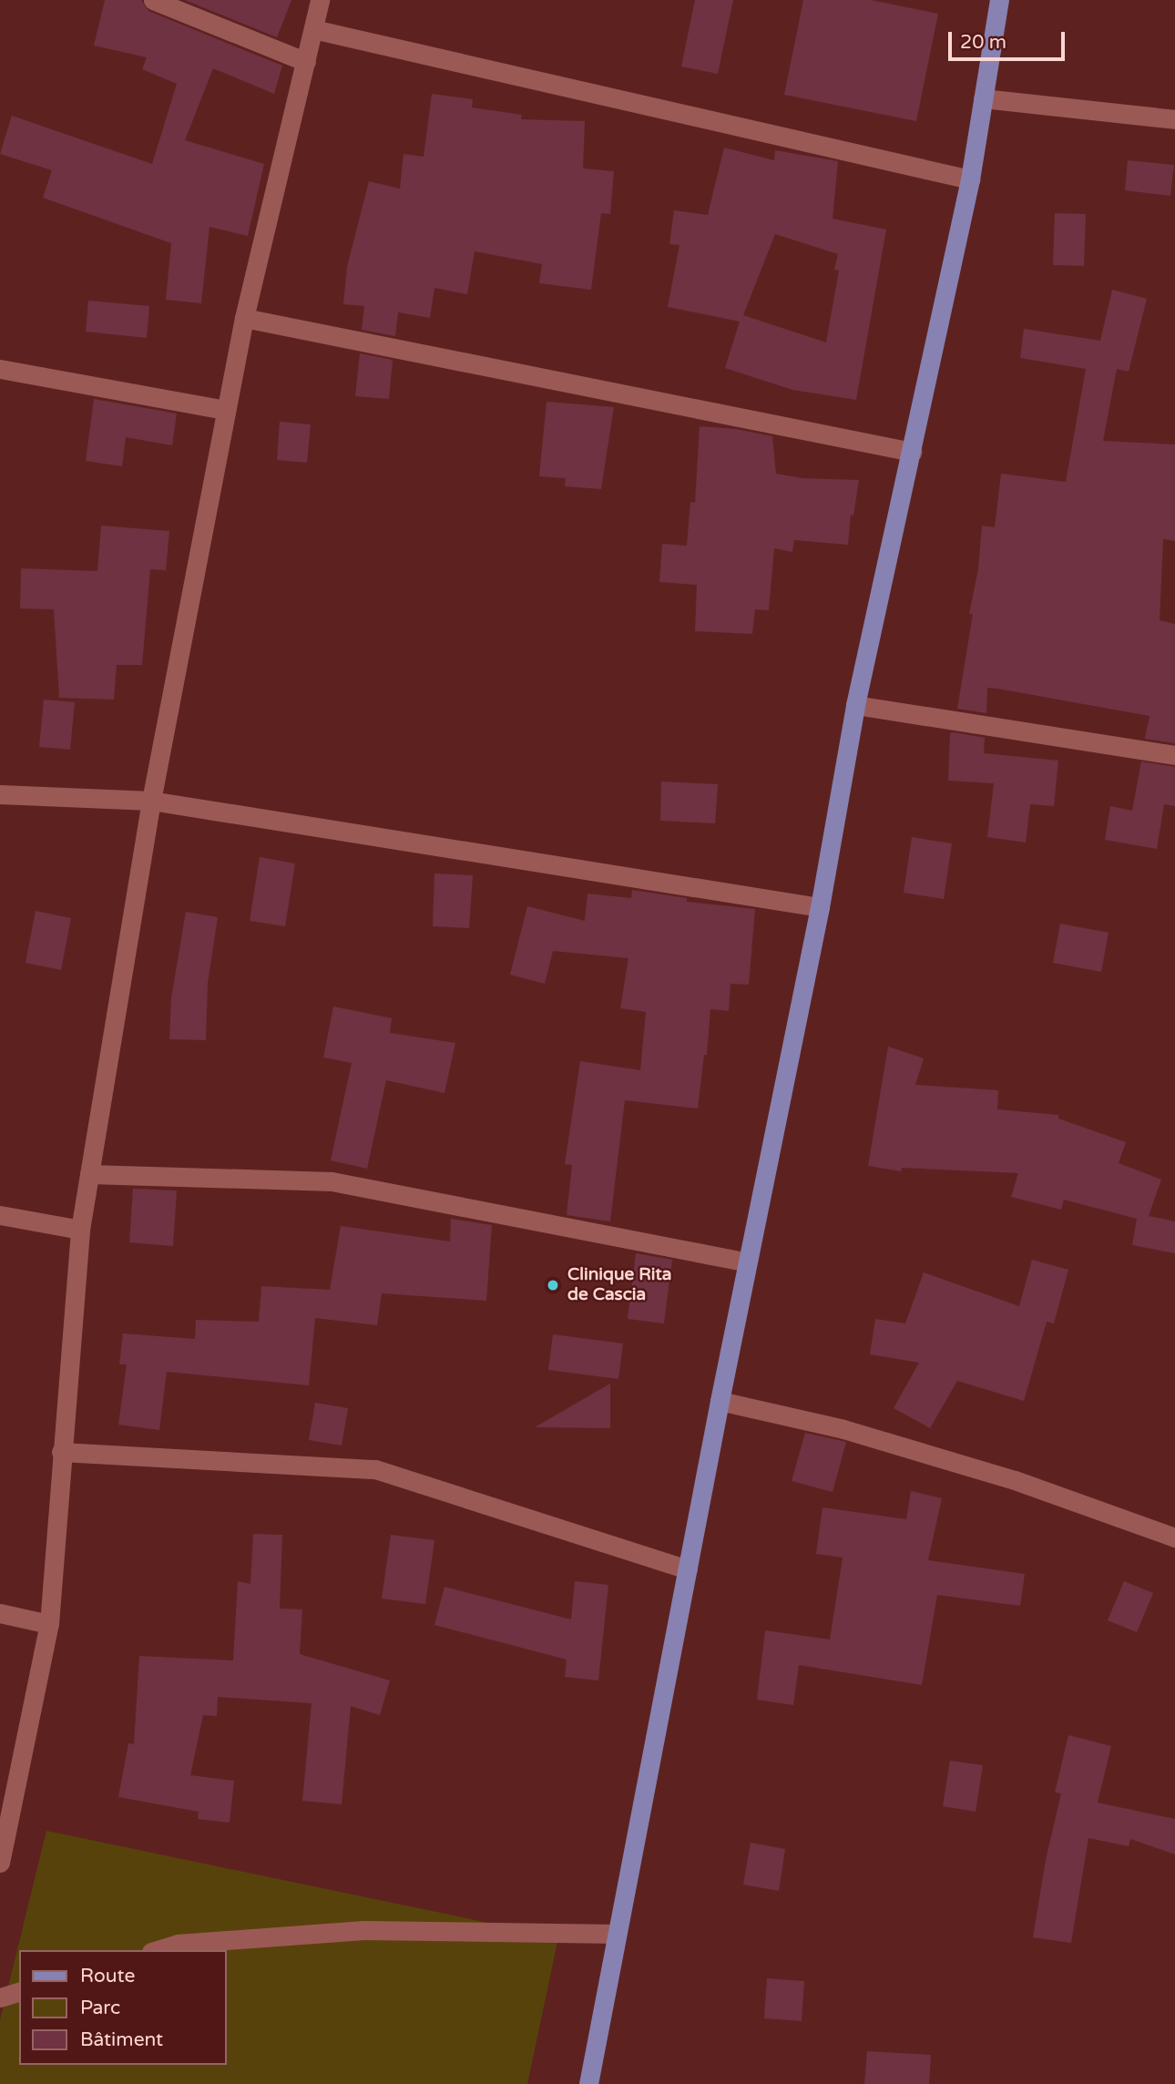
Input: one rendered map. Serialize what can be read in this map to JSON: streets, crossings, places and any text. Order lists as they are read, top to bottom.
{
  "places": ["Clinique Rita de Cascia"],
  "legend": ["Route", "Parc", "Bâtiment"],
  "scale_bar": "20 m"
}
